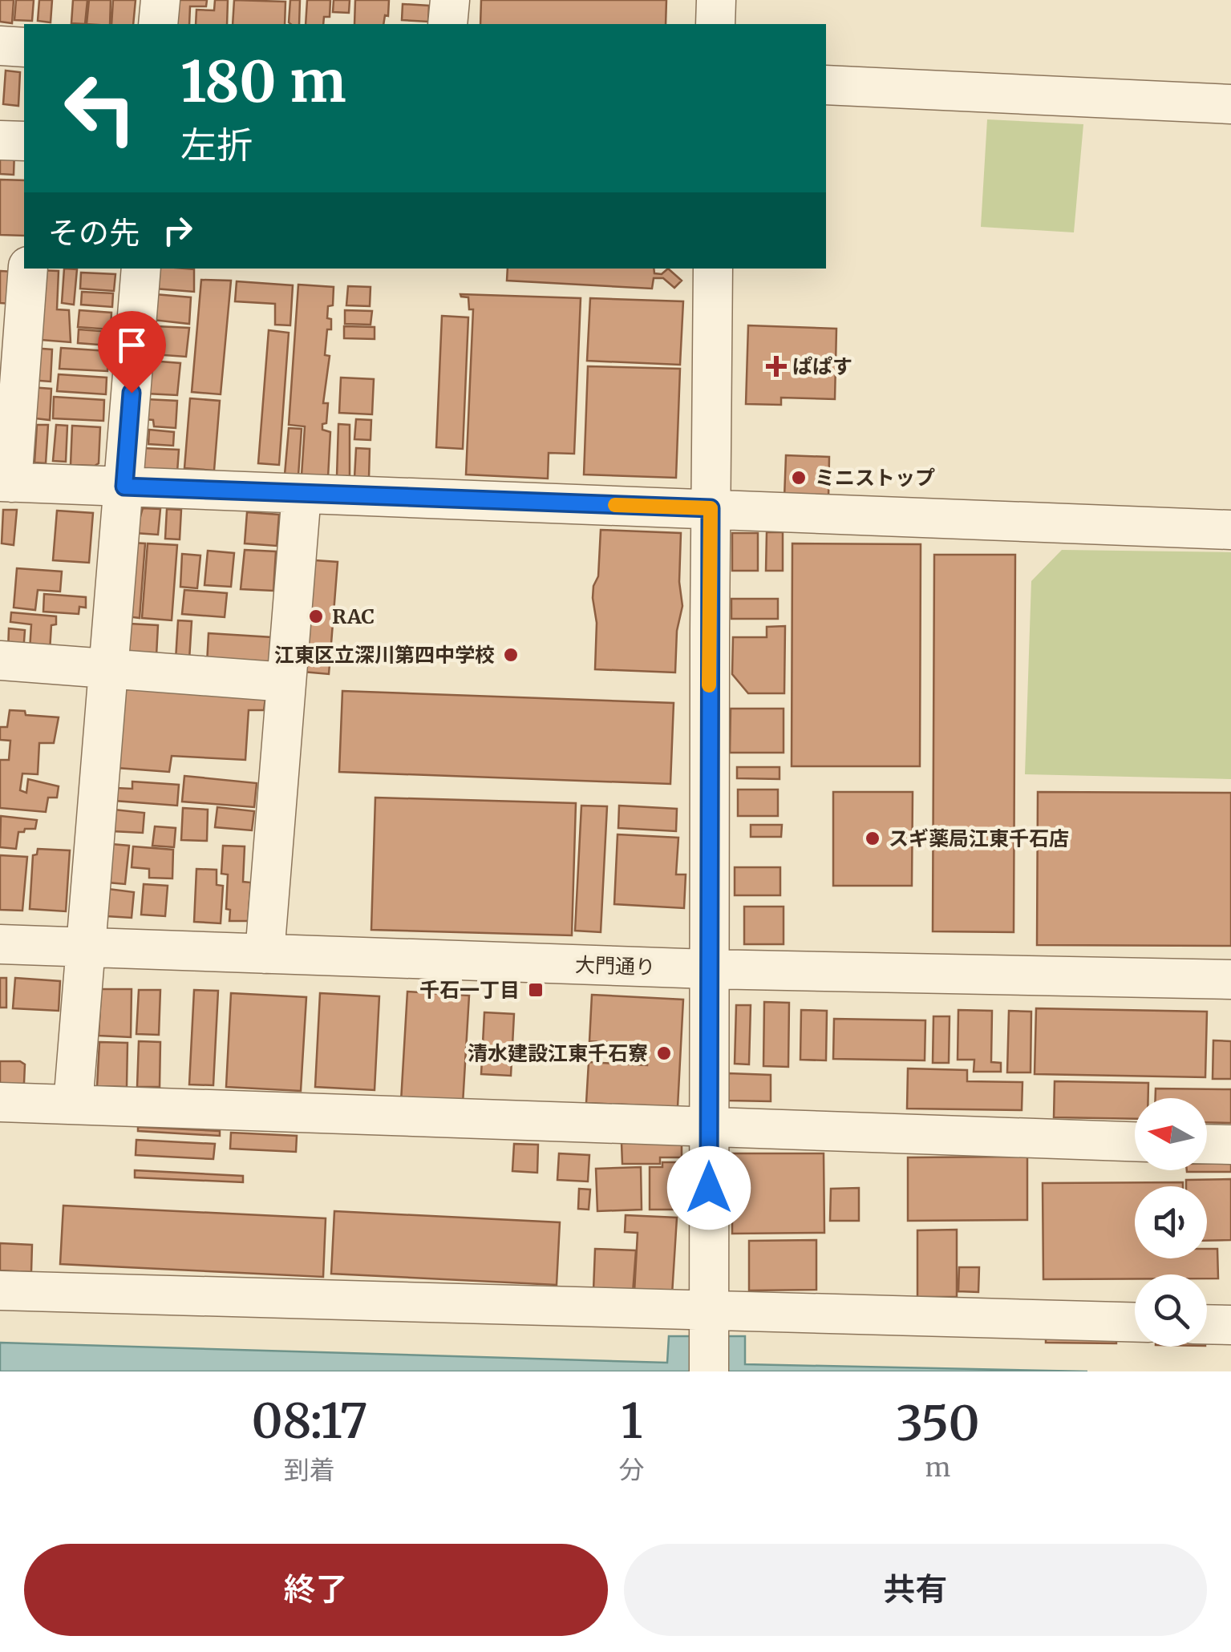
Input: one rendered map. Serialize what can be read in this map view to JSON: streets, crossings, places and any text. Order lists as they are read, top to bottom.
{
  "streets": {
    "street": ["大門通り"]
  },
  "places": {
    "health": ["ぱぱす"],
    "other": [
      "ミニストップ",
      "RAC",
      "江東区立深川第四中学校",
      "スギ薬局江東千石店",
      "清水建設江東千石寮"
    ],
    "transit": ["千石一丁目"]
  },
  "north": "left",
  "page": {
    "turn": ["180 m", "左折"],
    "then": "その先",
    "eta": [
      "08:17",
      "到着",
      "1",
      "分",
      "350",
      "m"
    ],
    "buttons": ["終了", "共有"]
  }
}
